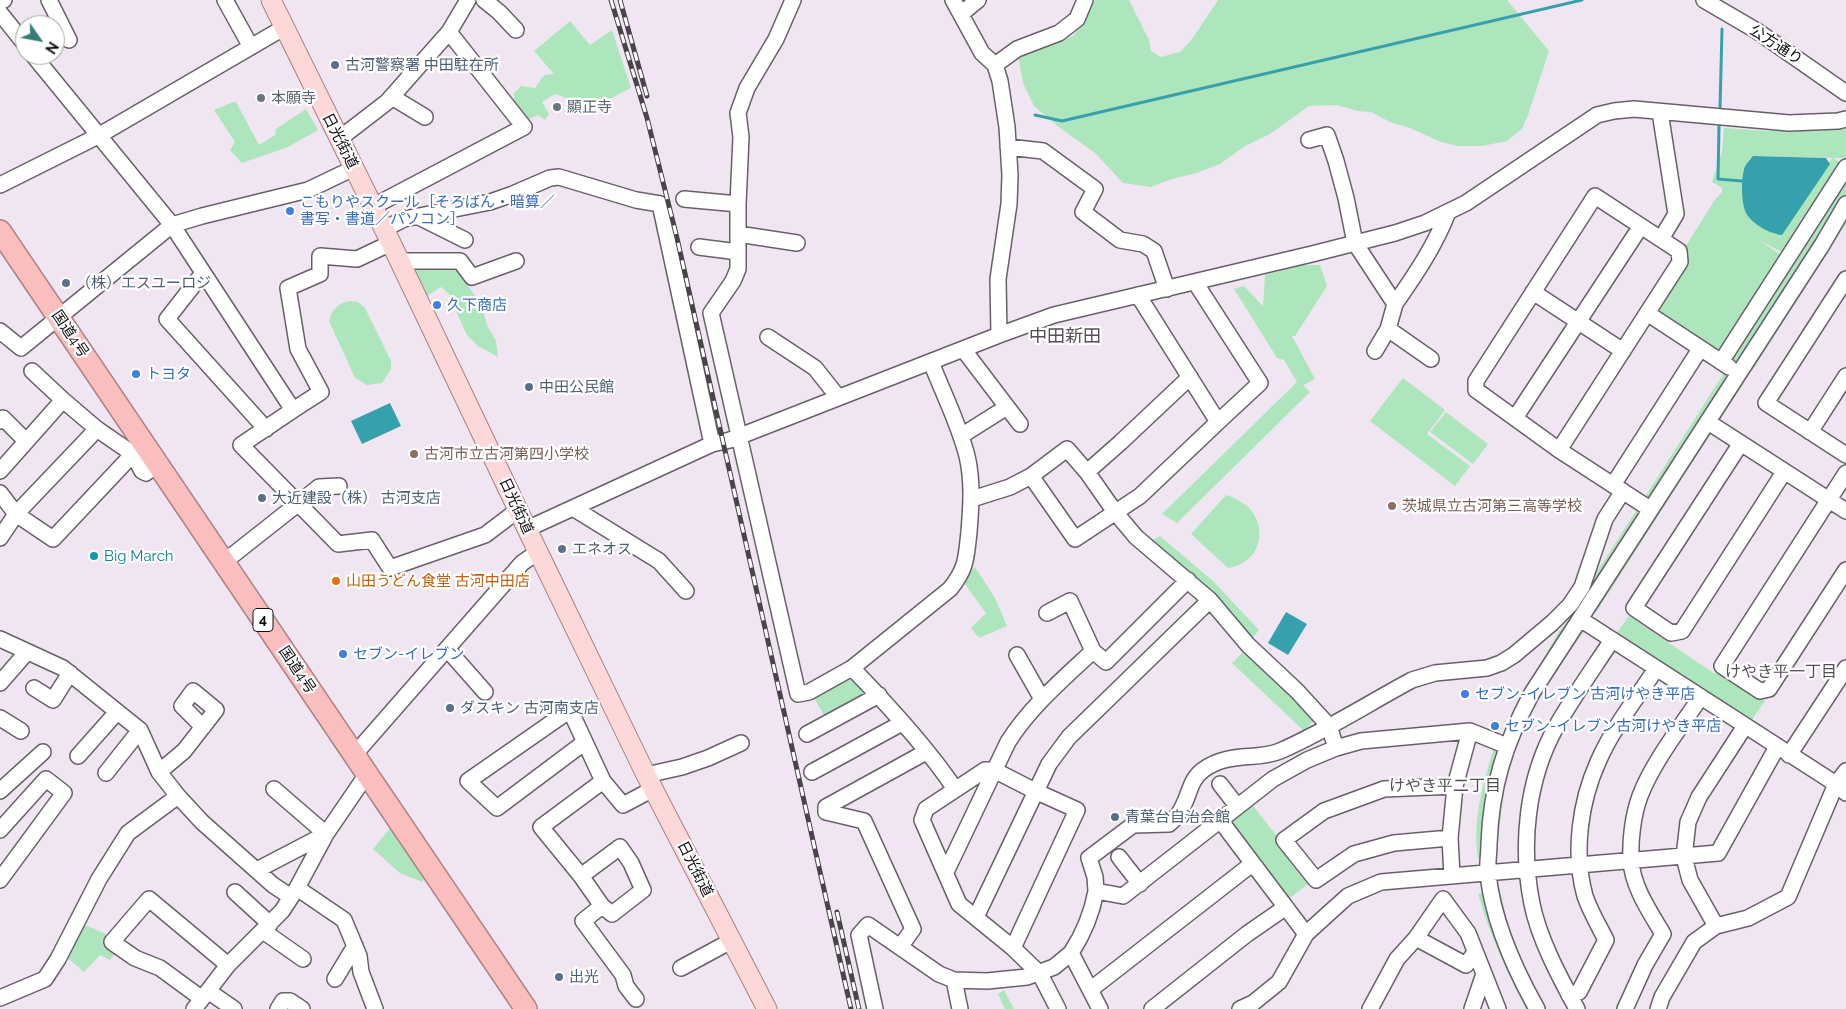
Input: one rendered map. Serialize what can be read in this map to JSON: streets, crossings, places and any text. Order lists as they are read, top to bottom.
{
  "streets": {
    "highway": ["国道4号", "4"],
    "main road": ["日光街道"],
    "street": ["公方通り"]
  },
  "districts": ["中田新田", "けやき平一丁目", "けやき平二丁目"],
  "places": [
    "古河警察署 中田駐在所",
    "本願寺",
    "顯正寺",
    "こもりやスクール［そろばん・暗算／ 書写・書道／パソコン］",
    "（株）エスユーロジ",
    "久下商店",
    "トヨタ",
    "中田公民館",
    "古河市立古河第四小学校",
    "大近建設（株） 古河支店",
    "茨城県立古河第三高等学校",
    "エネオス",
    "Big March",
    "山田うどん食堂 古河中田店",
    "セブン-イレブン",
    "セブン-イレブン 古河けやき平店",
    "ダスキン 古河南支店",
    "セブン-イレブン古河けやき平店",
    "青葉台自治会館",
    "出光"
  ],
  "north": "bottom right"
}
